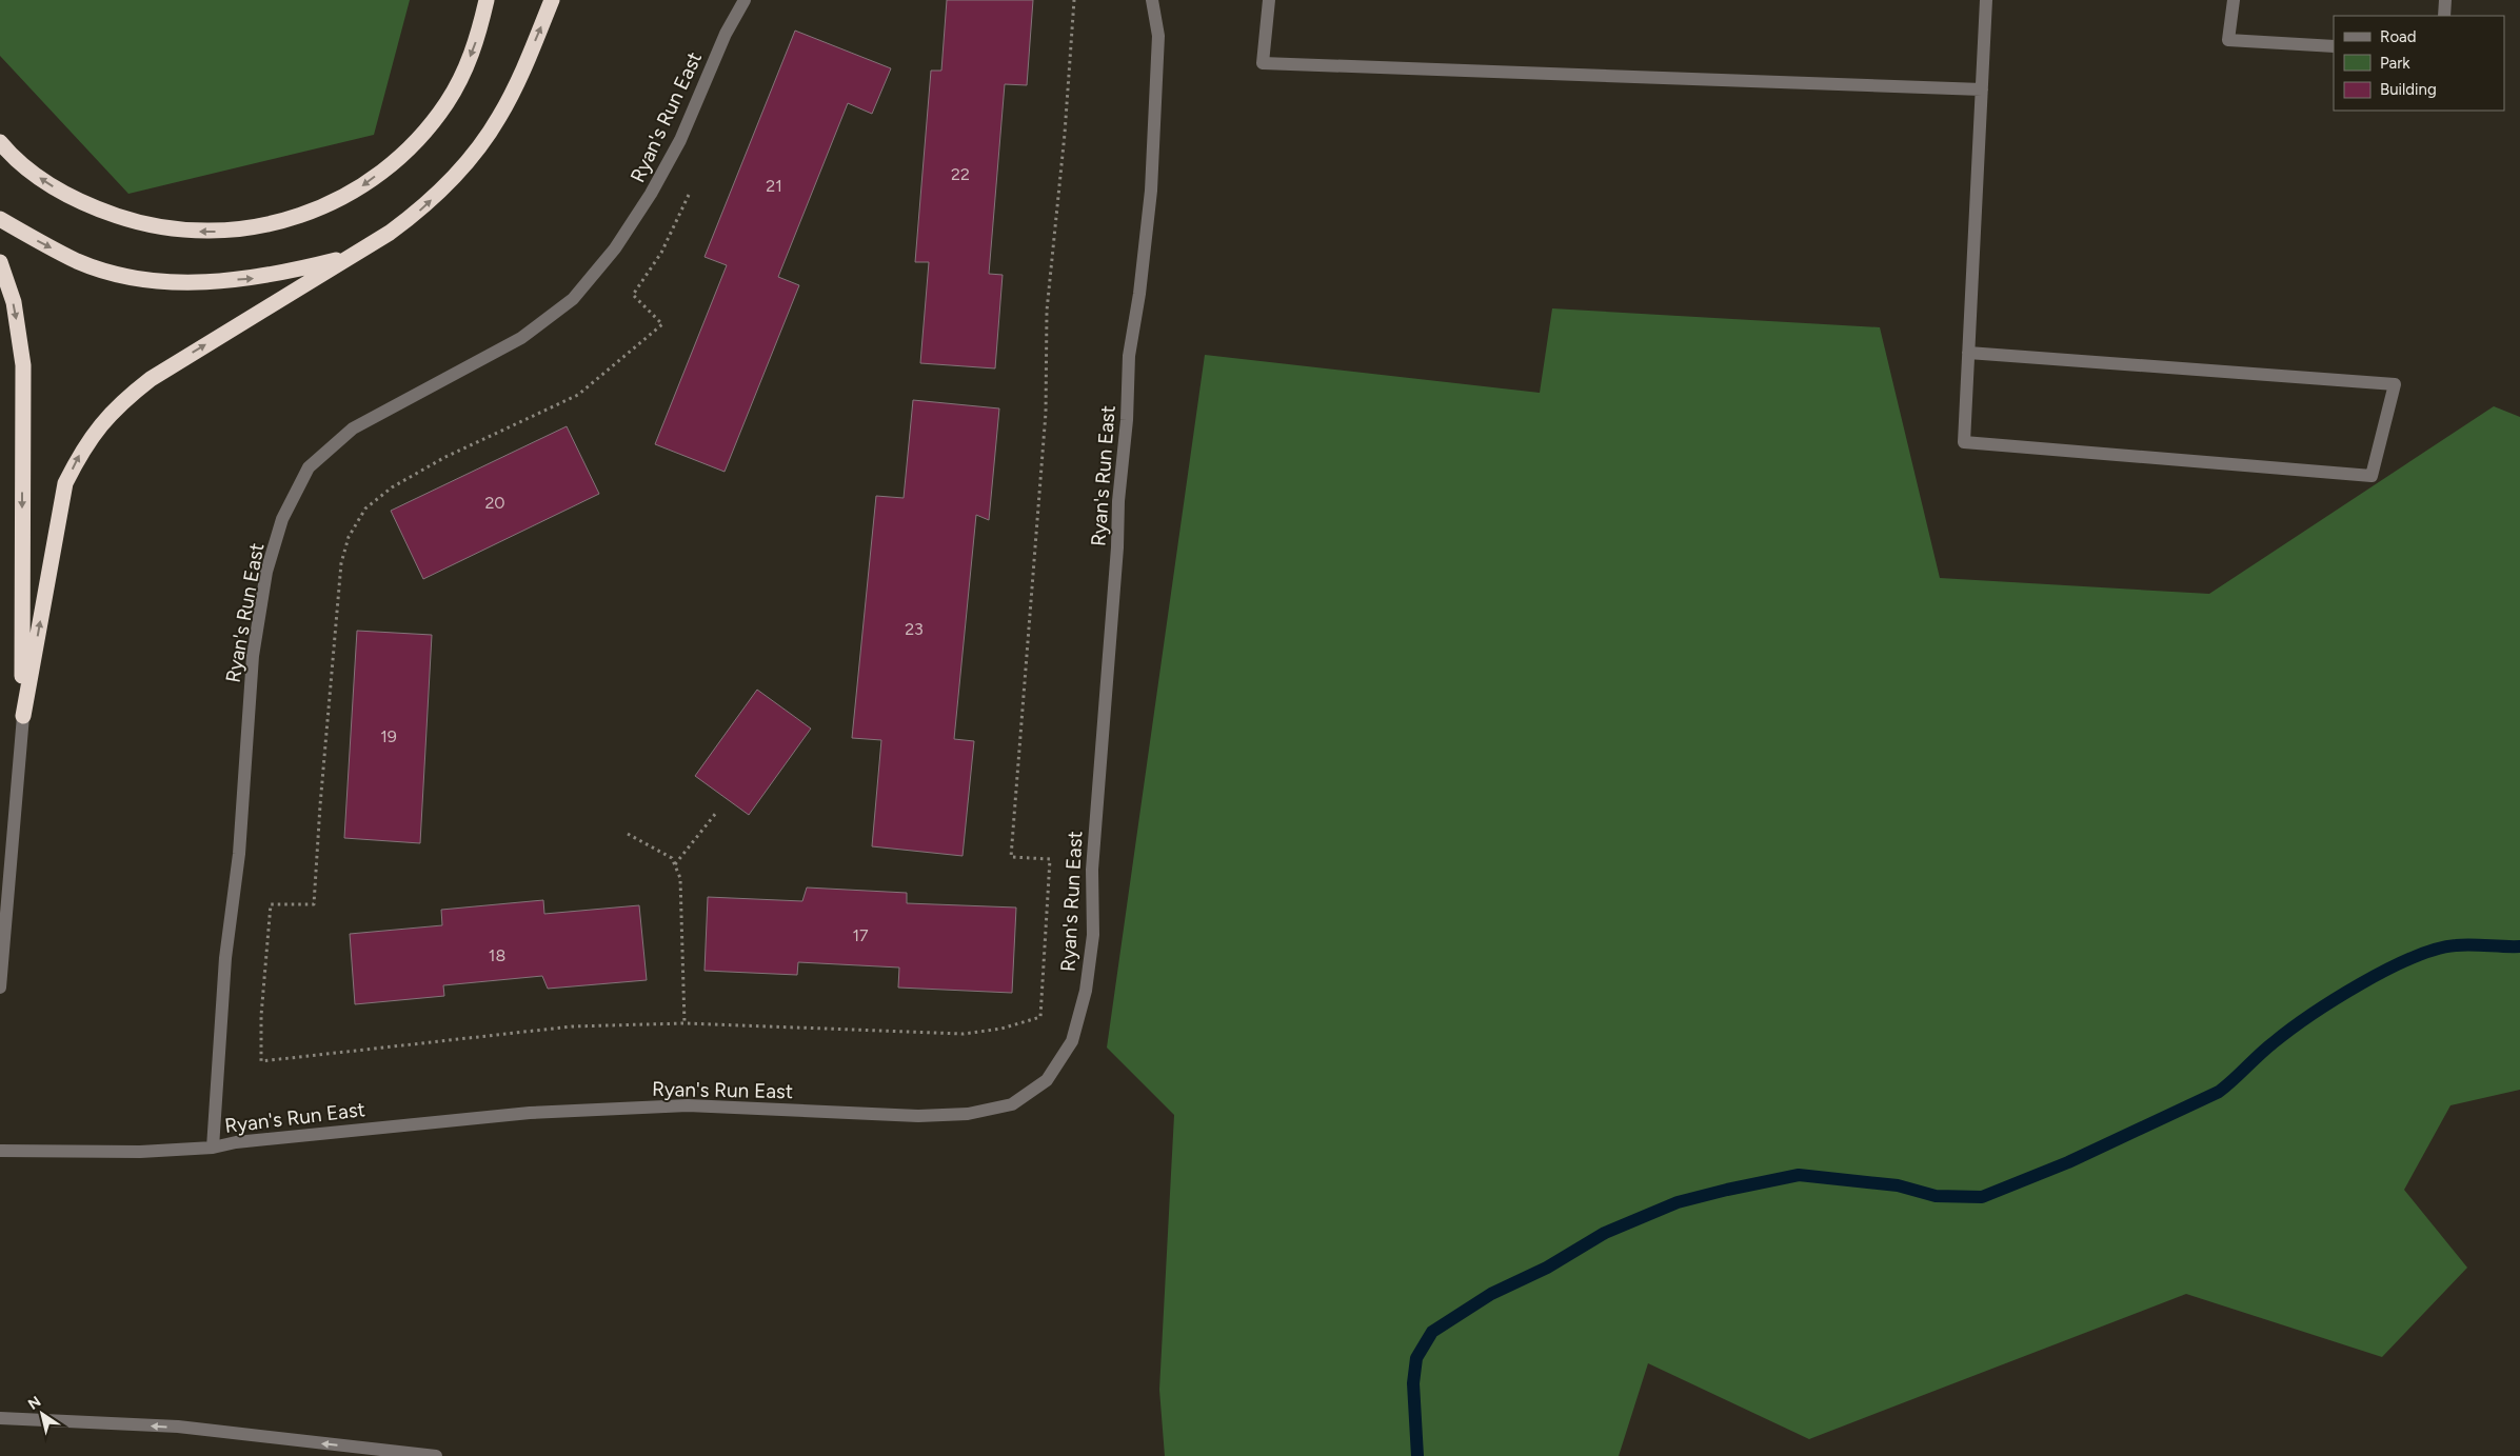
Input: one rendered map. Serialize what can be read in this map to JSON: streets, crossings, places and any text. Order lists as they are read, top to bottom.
{
  "streets": {
    "street": ["Ryan's Run East"]
  },
  "house_numbers": [
    "22",
    "21",
    "20",
    "23",
    "19",
    "17",
    "18"
  ],
  "legend": ["Road", "Park", "Building"],
  "north": "top left"
}
